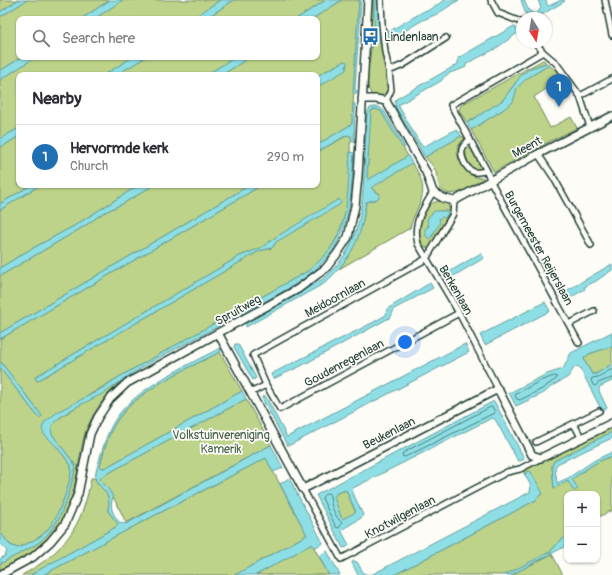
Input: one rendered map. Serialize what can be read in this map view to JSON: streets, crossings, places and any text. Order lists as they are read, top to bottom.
{
  "streets": {
    "street": [
      "Meent",
      "Burgemeester Reijerslaan",
      "Berkenlaan",
      "Meidoornlaan",
      "Spruitweg",
      "Goudenregenlaan",
      "Beukenlaan",
      "Knotwilgenlaan"
    ]
  },
  "crossings": [
    ["Meent", "Burgemeester Reijerslaan"],
    ["Meent", "Berkenlaan"],
    ["Berkenlaan", "Meidoornlaan"],
    ["Berkenlaan", "Goudenregenlaan"],
    ["Berkenlaan", "Beukenlaan"],
    ["Meidoornlaan", "Goudenregenlaan"],
    ["Beukenlaan", "Knotwilgenlaan"]
  ],
  "parks": ["Volkstuinvereniging Kamerik"],
  "places": {
    "bus stop": ["Lindenlaan"]
  },
  "north": "bottom",
  "page": {
    "search": "Search here",
    "heading": "Nearby",
    "pins": "1",
    "list": [
      {
        "mark": "1",
        "name": "Hervormde kerk",
        "note": "Church",
        "value": "290 m"
      }
    ],
    "map_buttons": ["+", "−"]
  }
}
